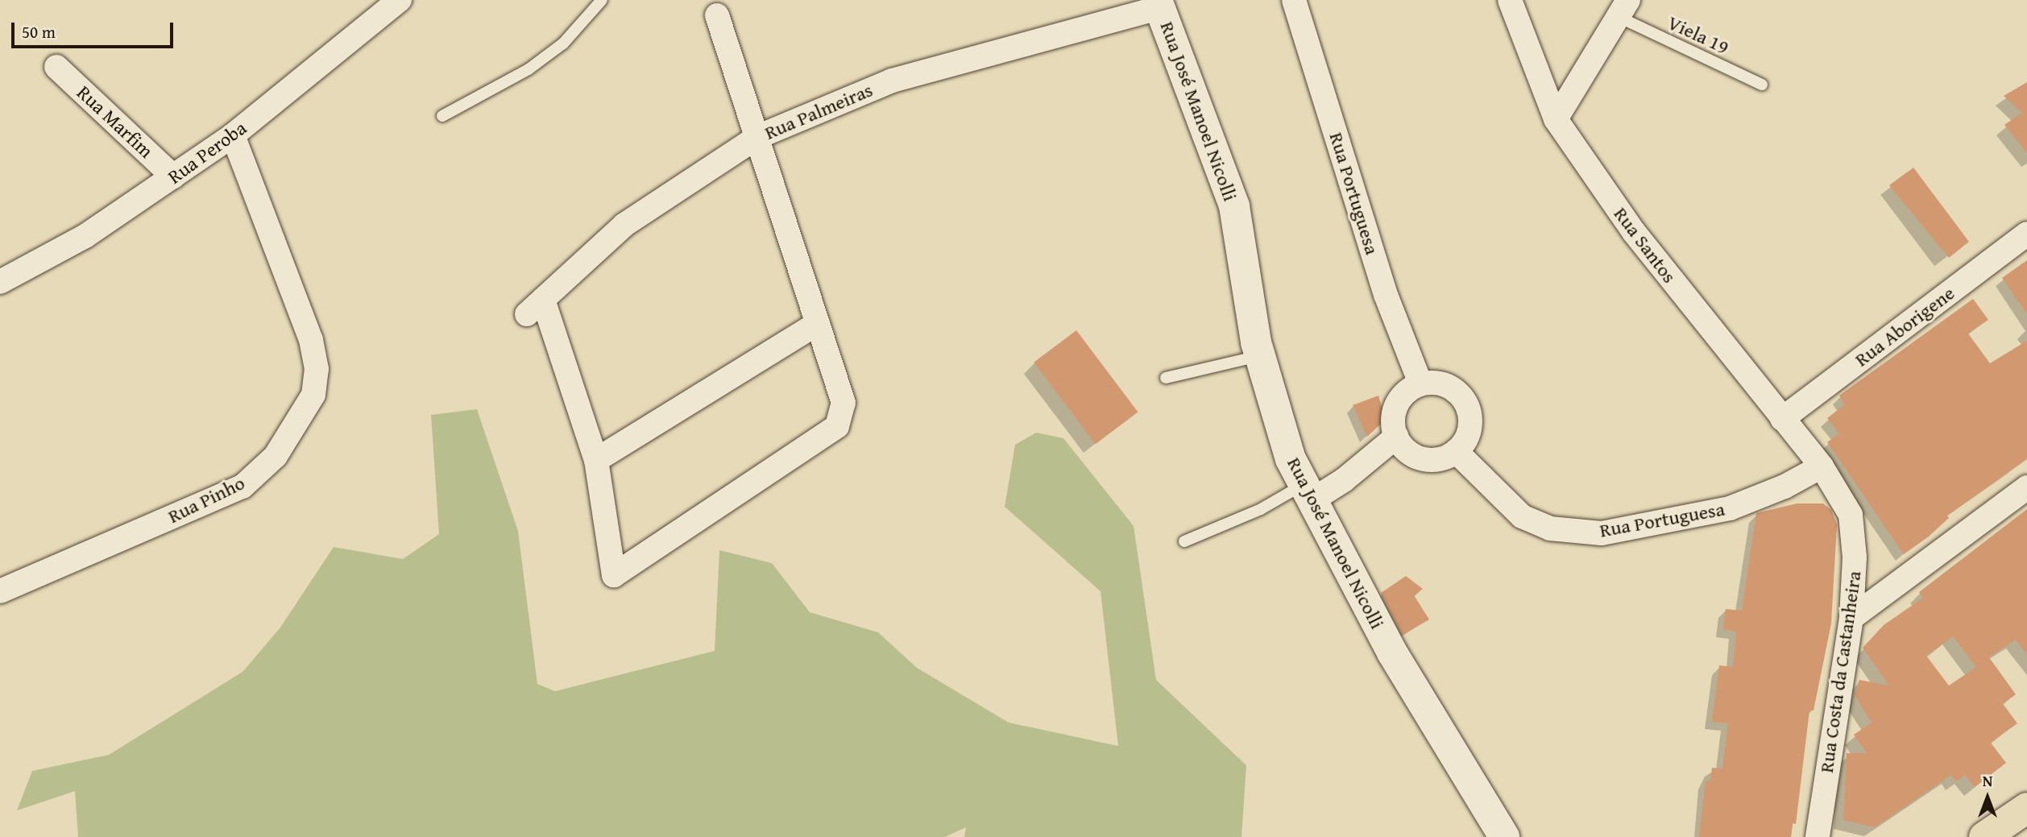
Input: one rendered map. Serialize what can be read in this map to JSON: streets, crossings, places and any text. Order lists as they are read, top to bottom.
{
  "streets": {
    "main road": ["Rua José Manoel Nicolli"],
    "street": [
      "Rua Palmeiras",
      "Rua Marfim",
      "Rua Peroba",
      "Rua Portuguesa",
      "Rua Santos",
      "Rua Aborigene",
      "Rua Pinho",
      "Rua Costa da Castanheira"
    ],
    "lane": ["Viela 19"]
  },
  "crossings": [
    ["Rua Palmeiras", "Rua José Manoel Nicolli"],
    ["Rua Marfim", "Rua Peroba"],
    ["Rua Peroba", "Rua Pinho"],
    ["Rua Portuguesa", "Rua Santos"],
    ["Rua Portuguesa", "Rua Costa da Castanheira"],
    ["Rua Santos", "Rua Aborigene"],
    ["Rua Santos", "Rua Costa da Castanheira"]
  ],
  "scale_bar": "50 m",
  "north": "top"
}
